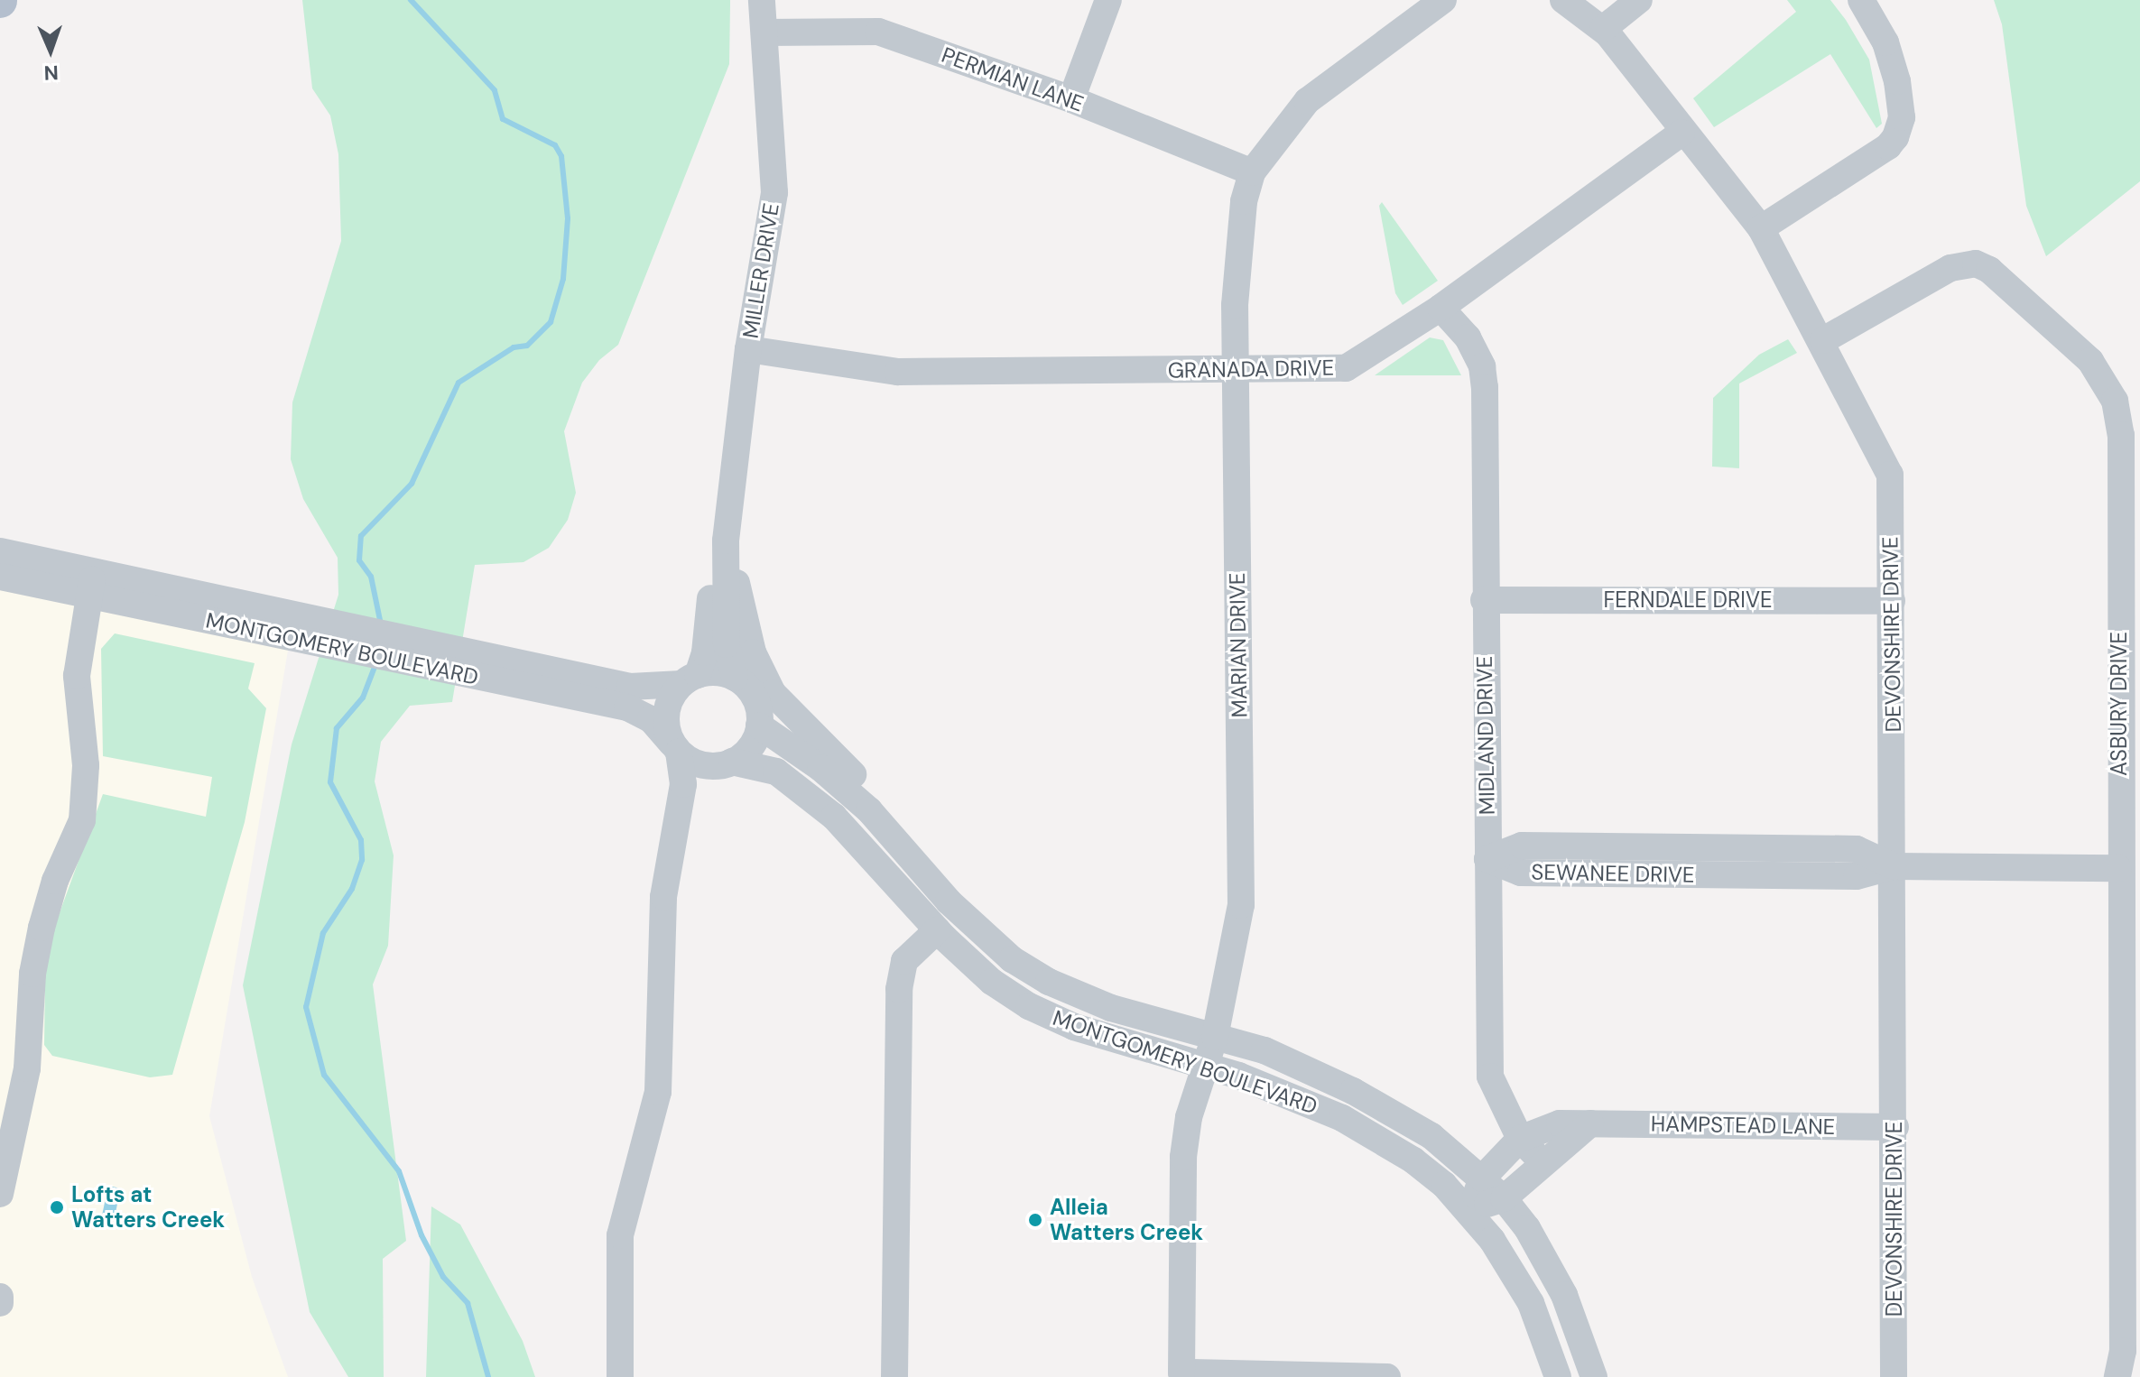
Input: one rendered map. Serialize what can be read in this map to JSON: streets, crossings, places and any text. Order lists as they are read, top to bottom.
{
  "streets": {
    "street": [
      "PERMIAN LANE",
      "MILLER DRIVE",
      "GRANADA DRIVE",
      "FERNDALE DRIVE",
      "DEVONSHIRE DRIVE",
      "MARIAN DRIVE",
      "MONTGOMERY BOULEVARD",
      "ASBURY DRIVE",
      "MIDLAND DRIVE",
      "SEWANEE DRIVE",
      "HAMPSTEAD LANE"
    ]
  },
  "crossings": [
    ["PERMIAN LANE", "MILLER DRIVE"],
    ["PERMIAN LANE", "MARIAN DRIVE"],
    ["MILLER DRIVE", "GRANADA DRIVE"],
    ["MILLER DRIVE", "MONTGOMERY BOULEVARD"],
    ["GRANADA DRIVE", "DEVONSHIRE DRIVE"],
    ["GRANADA DRIVE", "MARIAN DRIVE"],
    ["GRANADA DRIVE", "MIDLAND DRIVE"],
    ["FERNDALE DRIVE", "DEVONSHIRE DRIVE"],
    ["FERNDALE DRIVE", "MIDLAND DRIVE"],
    ["DEVONSHIRE DRIVE", "ASBURY DRIVE"],
    ["DEVONSHIRE DRIVE", "SEWANEE DRIVE"],
    ["DEVONSHIRE DRIVE", "HAMPSTEAD LANE"],
    ["MARIAN DRIVE", "MONTGOMERY BOULEVARD"],
    ["MONTGOMERY BOULEVARD", "HAMPSTEAD LANE"],
    ["ASBURY DRIVE", "SEWANEE DRIVE"],
    ["MIDLAND DRIVE", "SEWANEE DRIVE"],
    ["MIDLAND DRIVE", "HAMPSTEAD LANE"]
  ],
  "places": ["Lofts at Watters Creek", "Alleia Watters Creek"],
  "north": "bottom"
}
